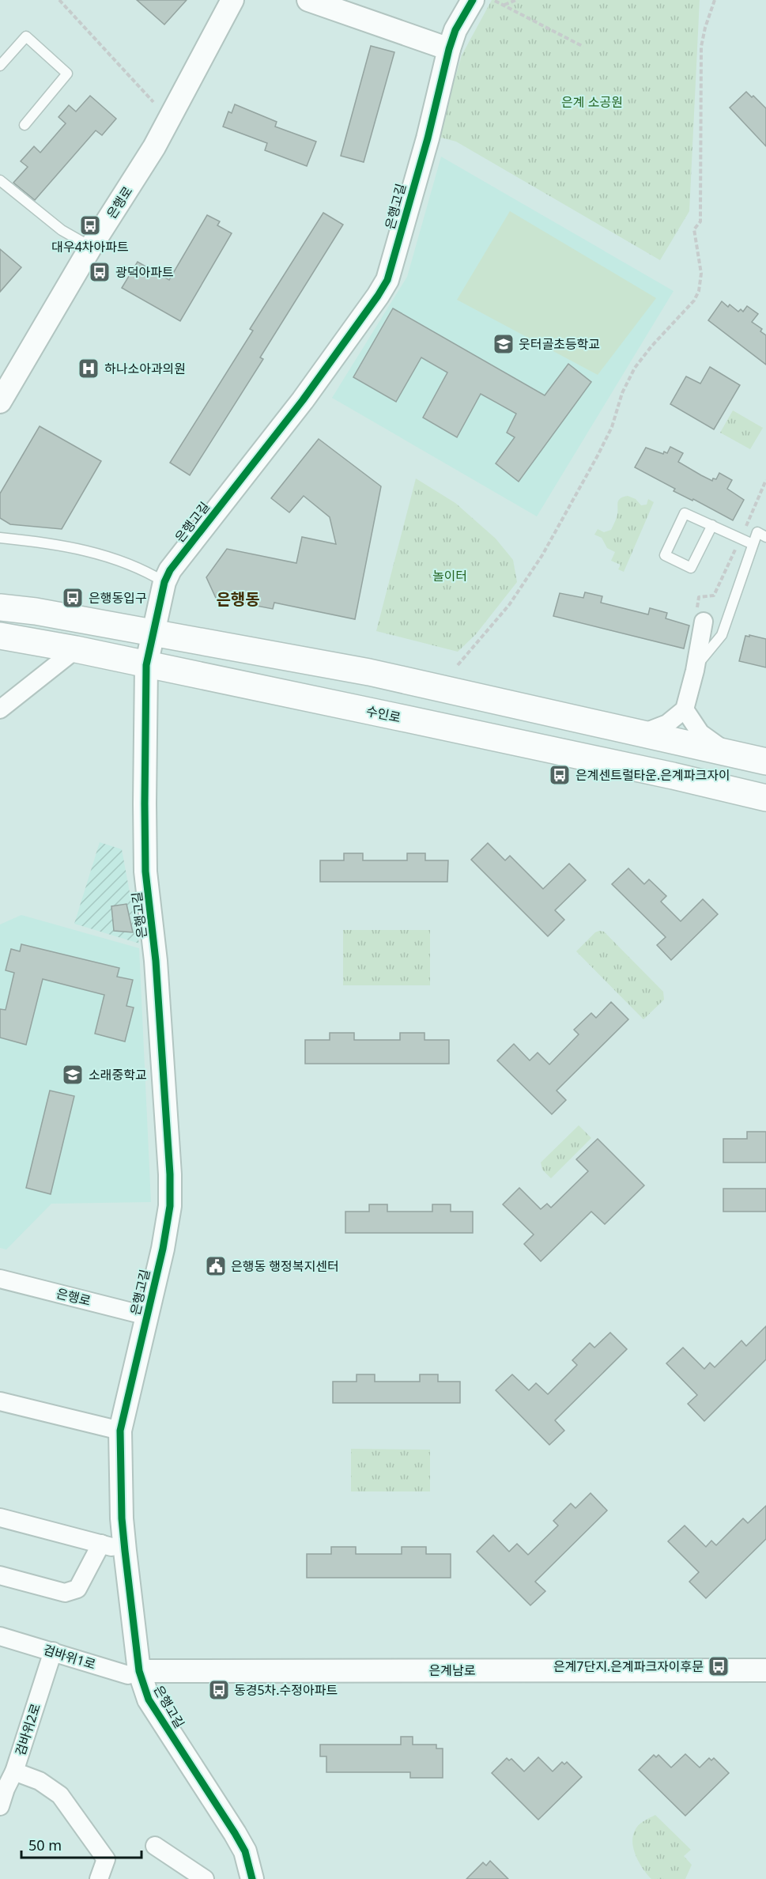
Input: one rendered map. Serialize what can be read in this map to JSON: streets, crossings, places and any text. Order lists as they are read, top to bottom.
{
  "streets": {
    "main road": ["수인로"],
    "street": [
      "은행로",
      "은행고길",
      "검바위1로",
      "은계남로",
      "검바위2로"
    ]
  },
  "crossings": [
    ["은행로", "은행고길"],
    ["은행고길", "수인로"],
    ["은행고길", "검바위1로"],
    ["은행고길", "은계남로"],
    ["검바위1로", "은계남로"],
    ["검바위1로", "검바위2로"]
  ],
  "districts": ["은행동"],
  "parks": ["은계 소공원", "놀이터"],
  "places": {
    "bus stop": [
      "대우4차아파트",
      "광덕아파트",
      "은행동입구",
      "은계센트럴타운.은계파크자이",
      "은계7단지.은계파크자이후문",
      "동경5차.수정아파트"
    ],
    "school or university": ["웃터골초등학교", "소래중학교"],
    "hospital": ["하나소아과의원"],
    "public building": ["은행동 행정복지센터"]
  },
  "scale_bar": "50 m"
}
